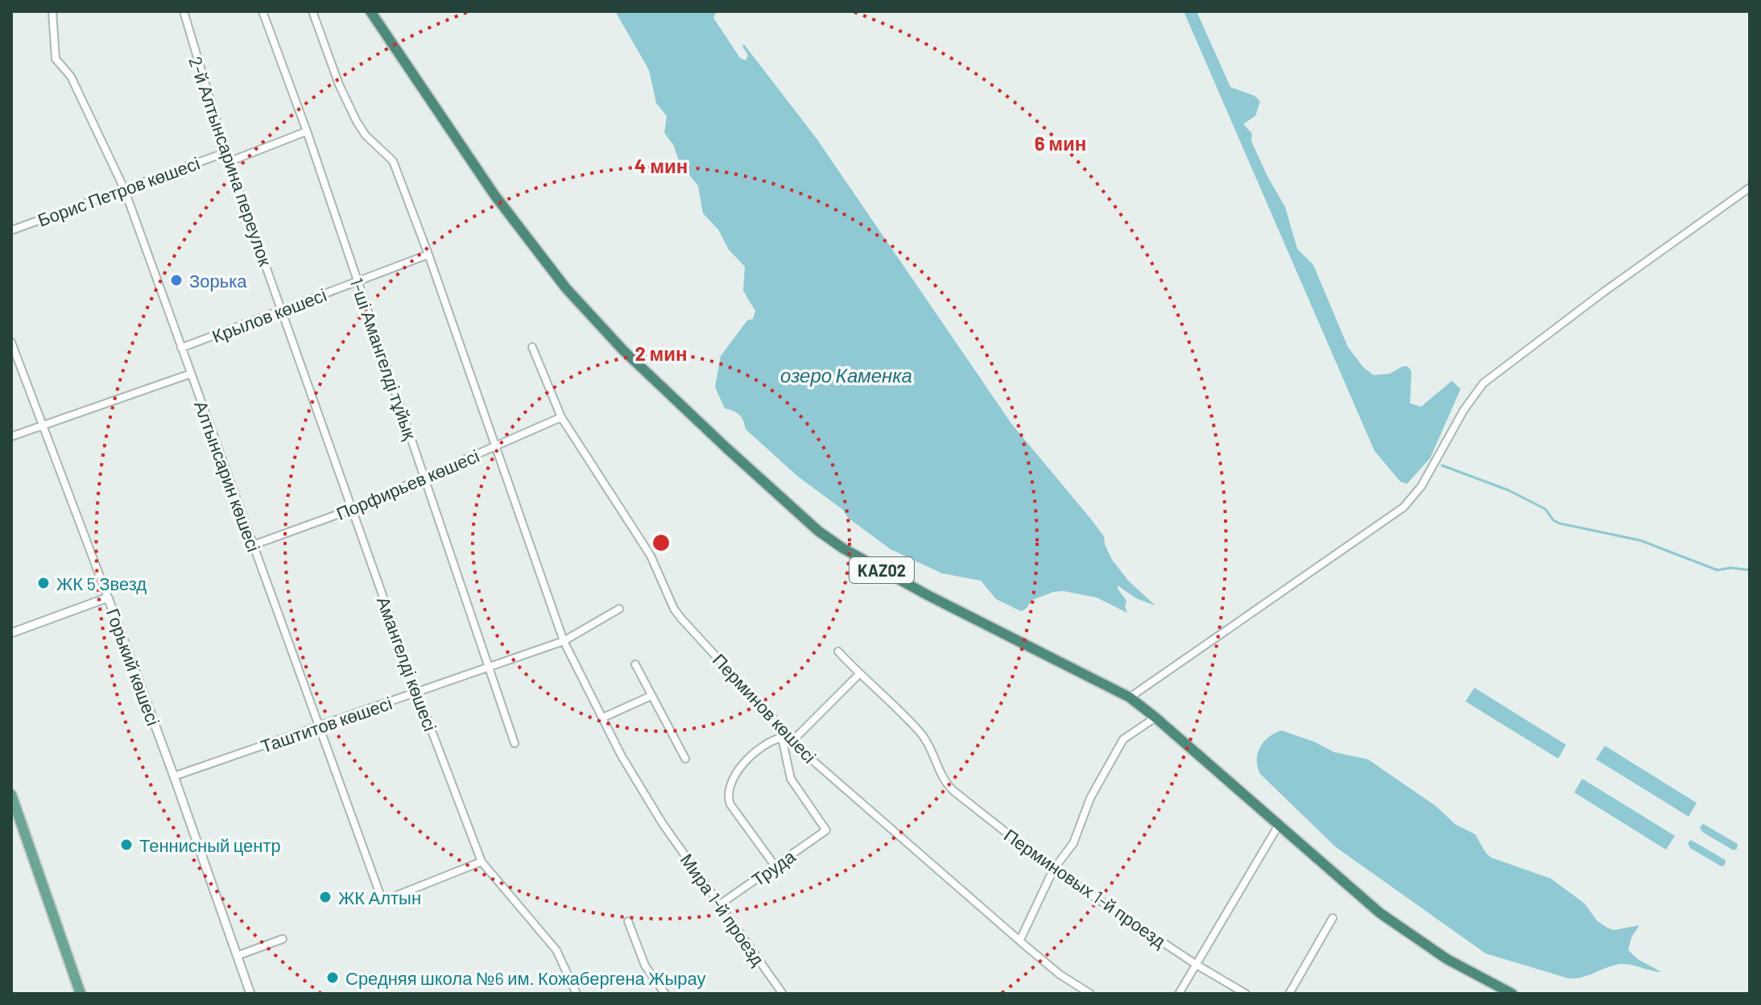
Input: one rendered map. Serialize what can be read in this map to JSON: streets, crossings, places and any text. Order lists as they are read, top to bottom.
{
  "streets": {
    "highway": ["KAZ02"],
    "street": [
      "2-й Алтынсарина переулок",
      "Борис Петров көшесі",
      "Крылов көшесі",
      "1-ші Амангелді тұйық",
      "Алтынсарин көшесі",
      "Порфирьев көшесі",
      "Амангелді көшесі",
      "Горький көшесі",
      "Перминов көшесі",
      "Таштитов көшесі",
      "Труда",
      "Перминовых 1-й проезд",
      "Мира 1-й проезд"
    ]
  },
  "crossings": [
    ["2-й Алтынсарина переулок", "Борис Петров көшесі"],
    ["2-й Алтынсарина переулок", "Крылов көшесі"],
    ["2-й Алтынсарина переулок", "Амангелді көшесі"],
    ["Борис Петров көшесі", "Алтынсарин көшесі"],
    ["Крылов көшесі", "1-ші Амангелді тұйық"],
    ["Крылов көшесі", "Алтынсарин көшесі"],
    ["Крылов көшесі", "Амангелді көшесі"],
    ["1-ші Амангелді тұйық", "Порфирьев көшесі"],
    ["1-ші Амангелді тұйық", "Таштитов көшесі"],
    ["Алтынсарин көшесі", "Порфирьев көшесі"],
    ["Алтынсарин көшесі", "Амангелді көшесі"],
    ["Алтынсарин көшесі", "Таштитов көшесі"],
    ["Порфирьев көшесі", "Амангелді көшесі"],
    ["Порфирьев көшесі", "Перминов көшесі"],
    ["Амангелді көшесі", "Таштитов көшесі"],
    ["Горький көшесі", "Таштитов көшесі"],
    ["Перминов көшесі", "Труда"],
    ["Труда", "Мира 1-й проезд"]
  ],
  "water": ["озеро Каменка"],
  "places": [
    "Зорька",
    "ЖК 5 Звезд",
    "Теннисный центр",
    "ЖК Алтын",
    "Средняя школа №6 им. Кожабергена Жырау"
  ],
  "rings": ["6 мин", "4 мин", "2 мин"]
}
